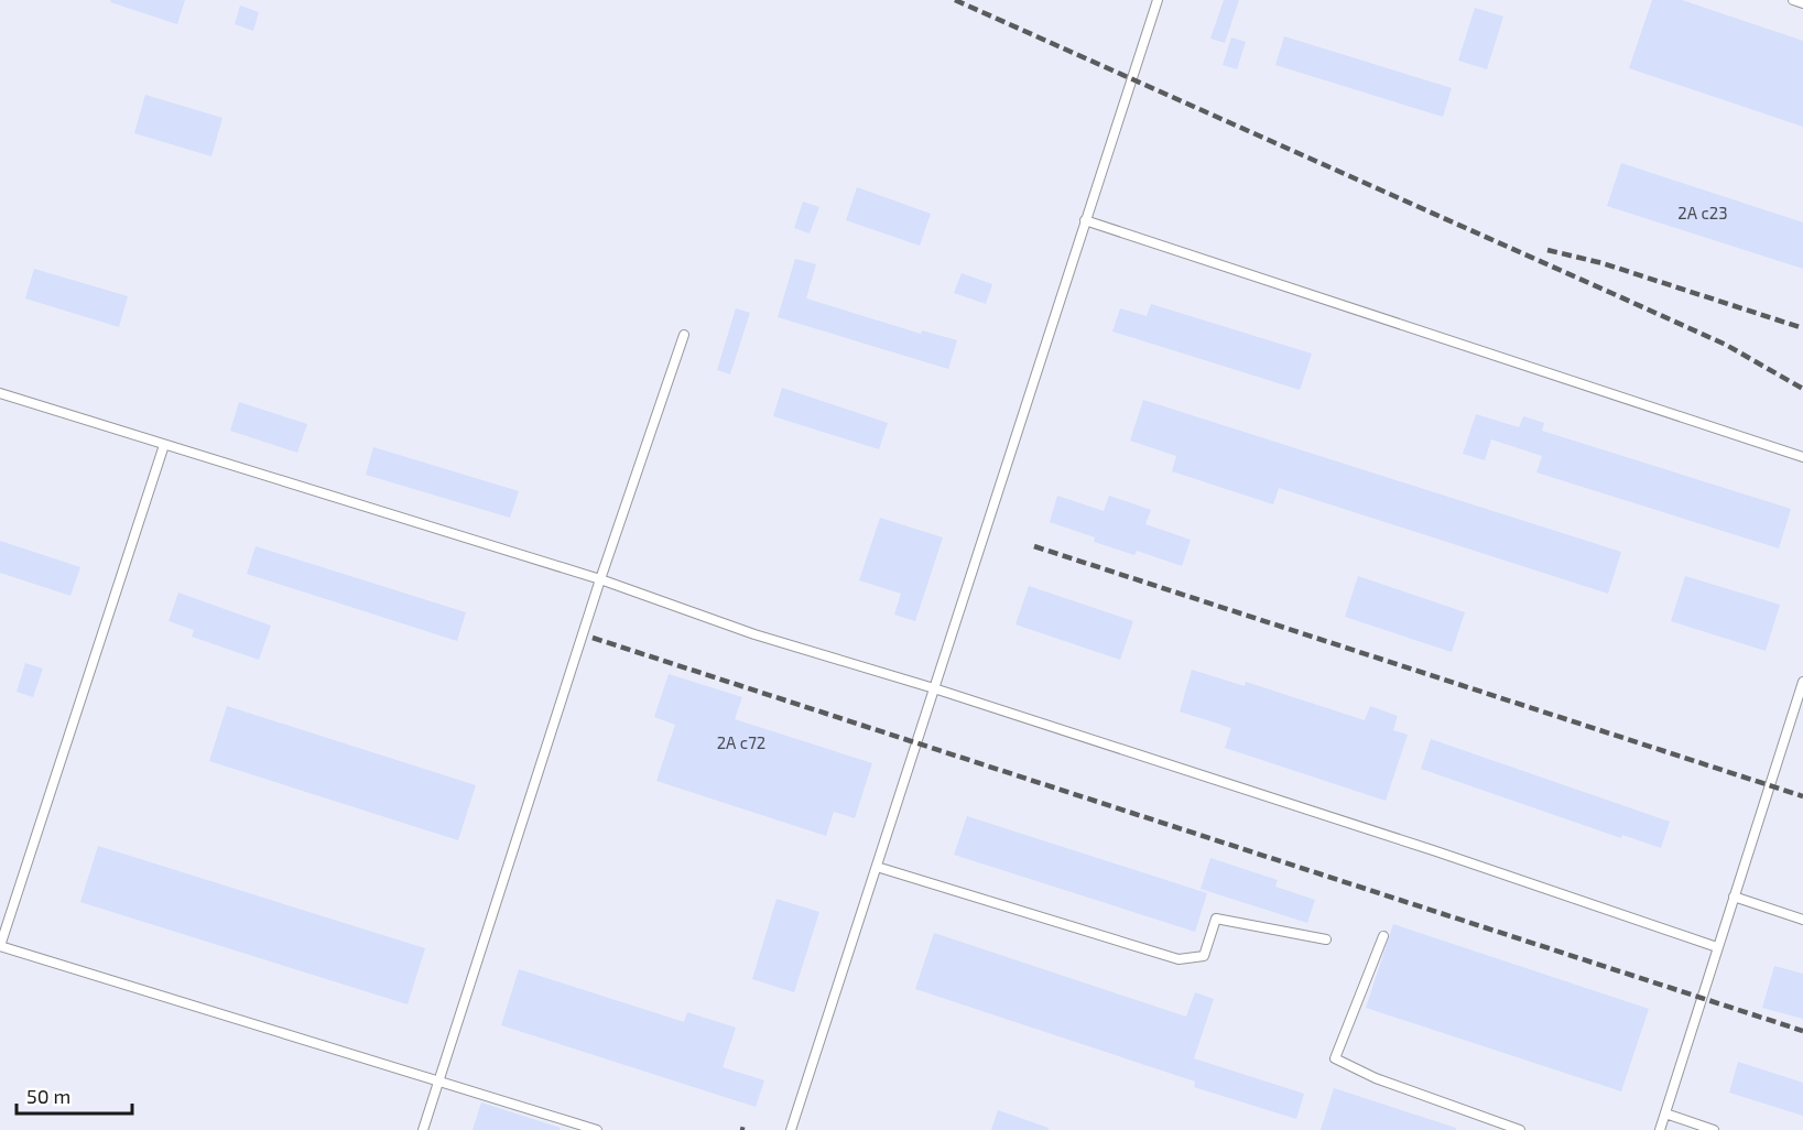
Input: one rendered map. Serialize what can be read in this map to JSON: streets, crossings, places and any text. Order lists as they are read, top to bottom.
{
  "house_numbers": ["2А с23", "2А с72"],
  "scale_bar": "50 m"
}
